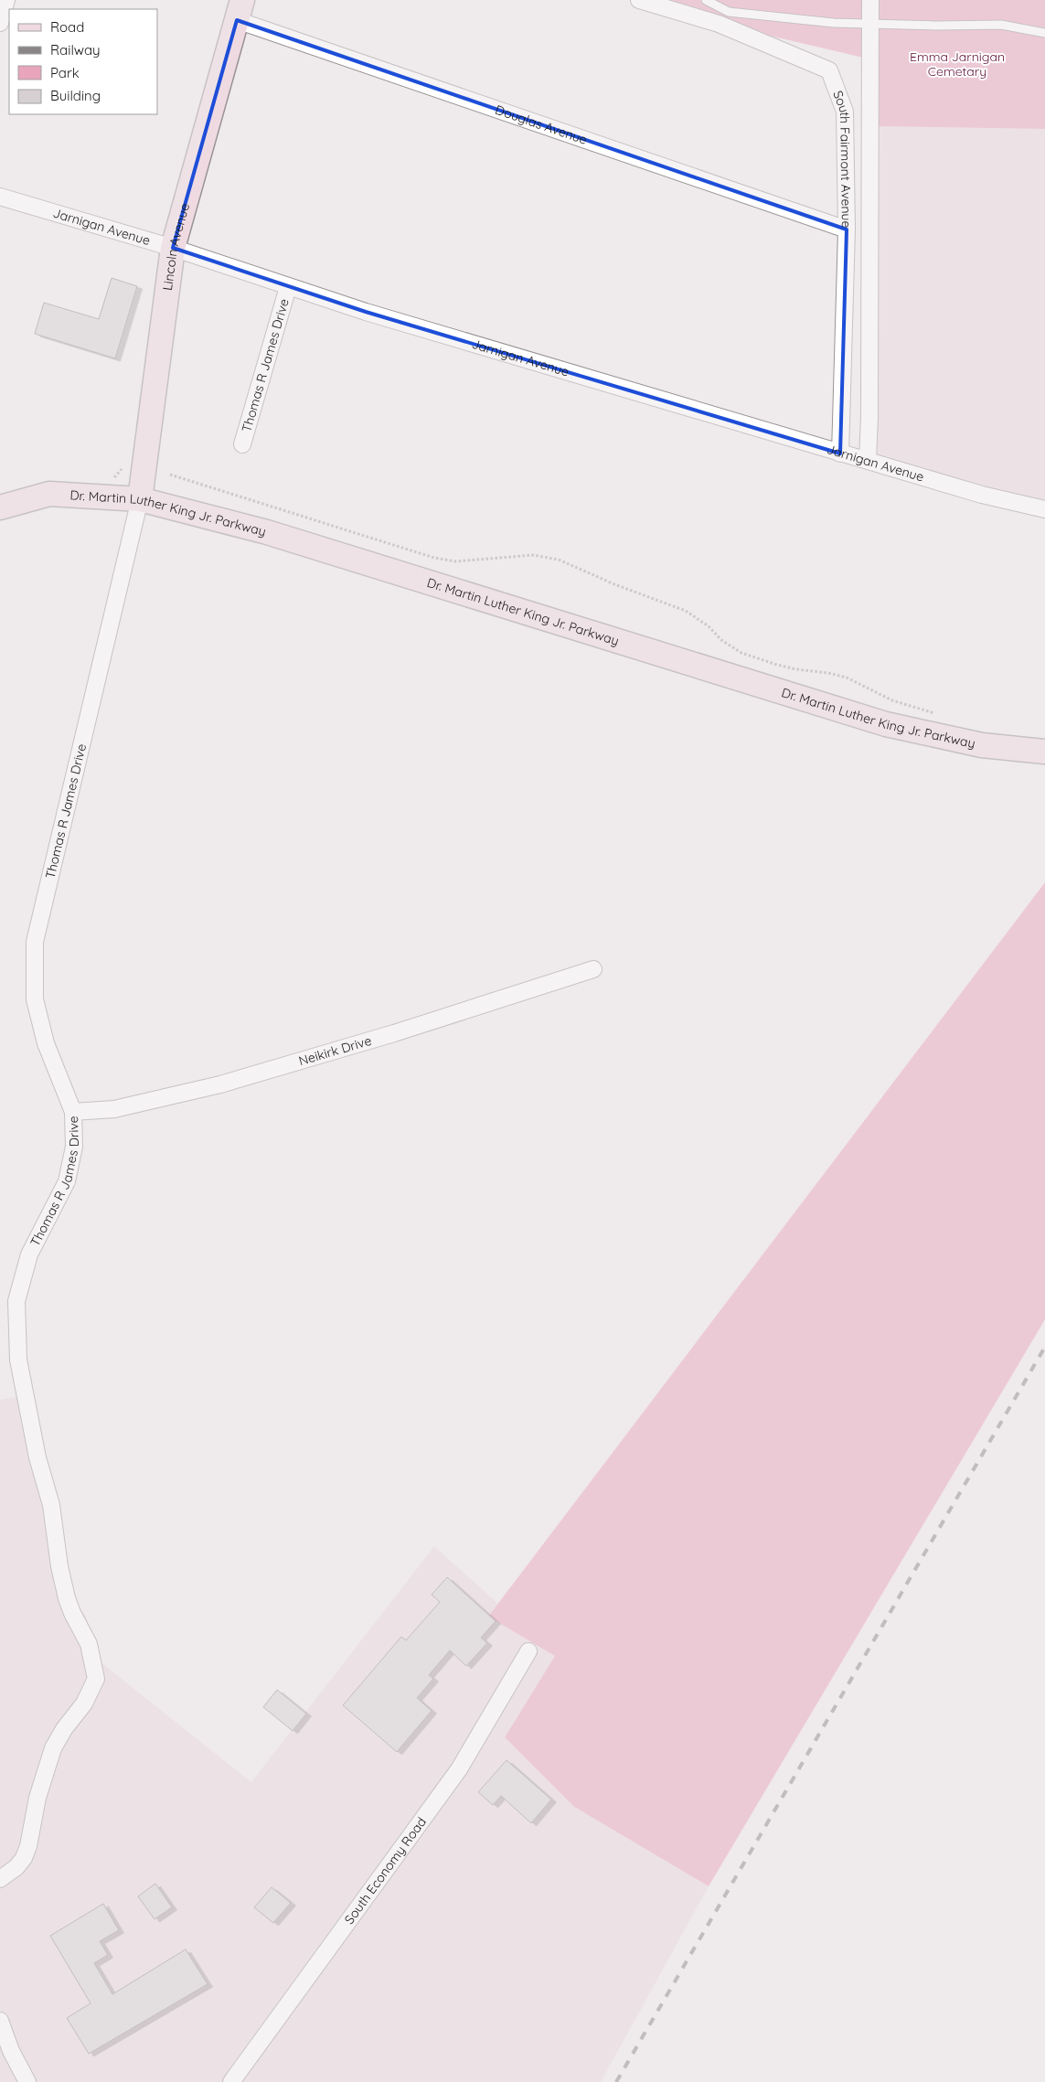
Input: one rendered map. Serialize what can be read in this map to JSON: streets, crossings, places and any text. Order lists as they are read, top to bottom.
{
  "streets": {
    "main road": ["Lincoln Avenue", "Dr. Martin Luther King Jr. Parkway"],
    "street": [
      "Douglas Avenue",
      "South Fairmont Avenue",
      "Jarnigan Avenue",
      "Thomas R James Drive",
      "Neikirk Drive",
      "South Economy Road"
    ]
  },
  "crossings": [
    ["Douglas Avenue", "South Fairmont Avenue"],
    ["Douglas Avenue", "Lincoln Avenue"],
    ["South Fairmont Avenue", "Jarnigan Avenue"],
    ["Jarnigan Avenue", "Lincoln Avenue"],
    ["Jarnigan Avenue", "Thomas R James Drive"],
    ["Lincoln Avenue", "Thomas R James Drive"],
    ["Lincoln Avenue", "Dr. Martin Luther King Jr. Parkway"],
    ["Thomas R James Drive", "Dr. Martin Luther King Jr. Parkway"],
    ["Thomas R James Drive", "Neikirk Drive"]
  ],
  "parks": ["Emma Jarnigan Cemetary"],
  "legend": [
    "Road",
    "Railway",
    "Park",
    "Building"
  ]
}
